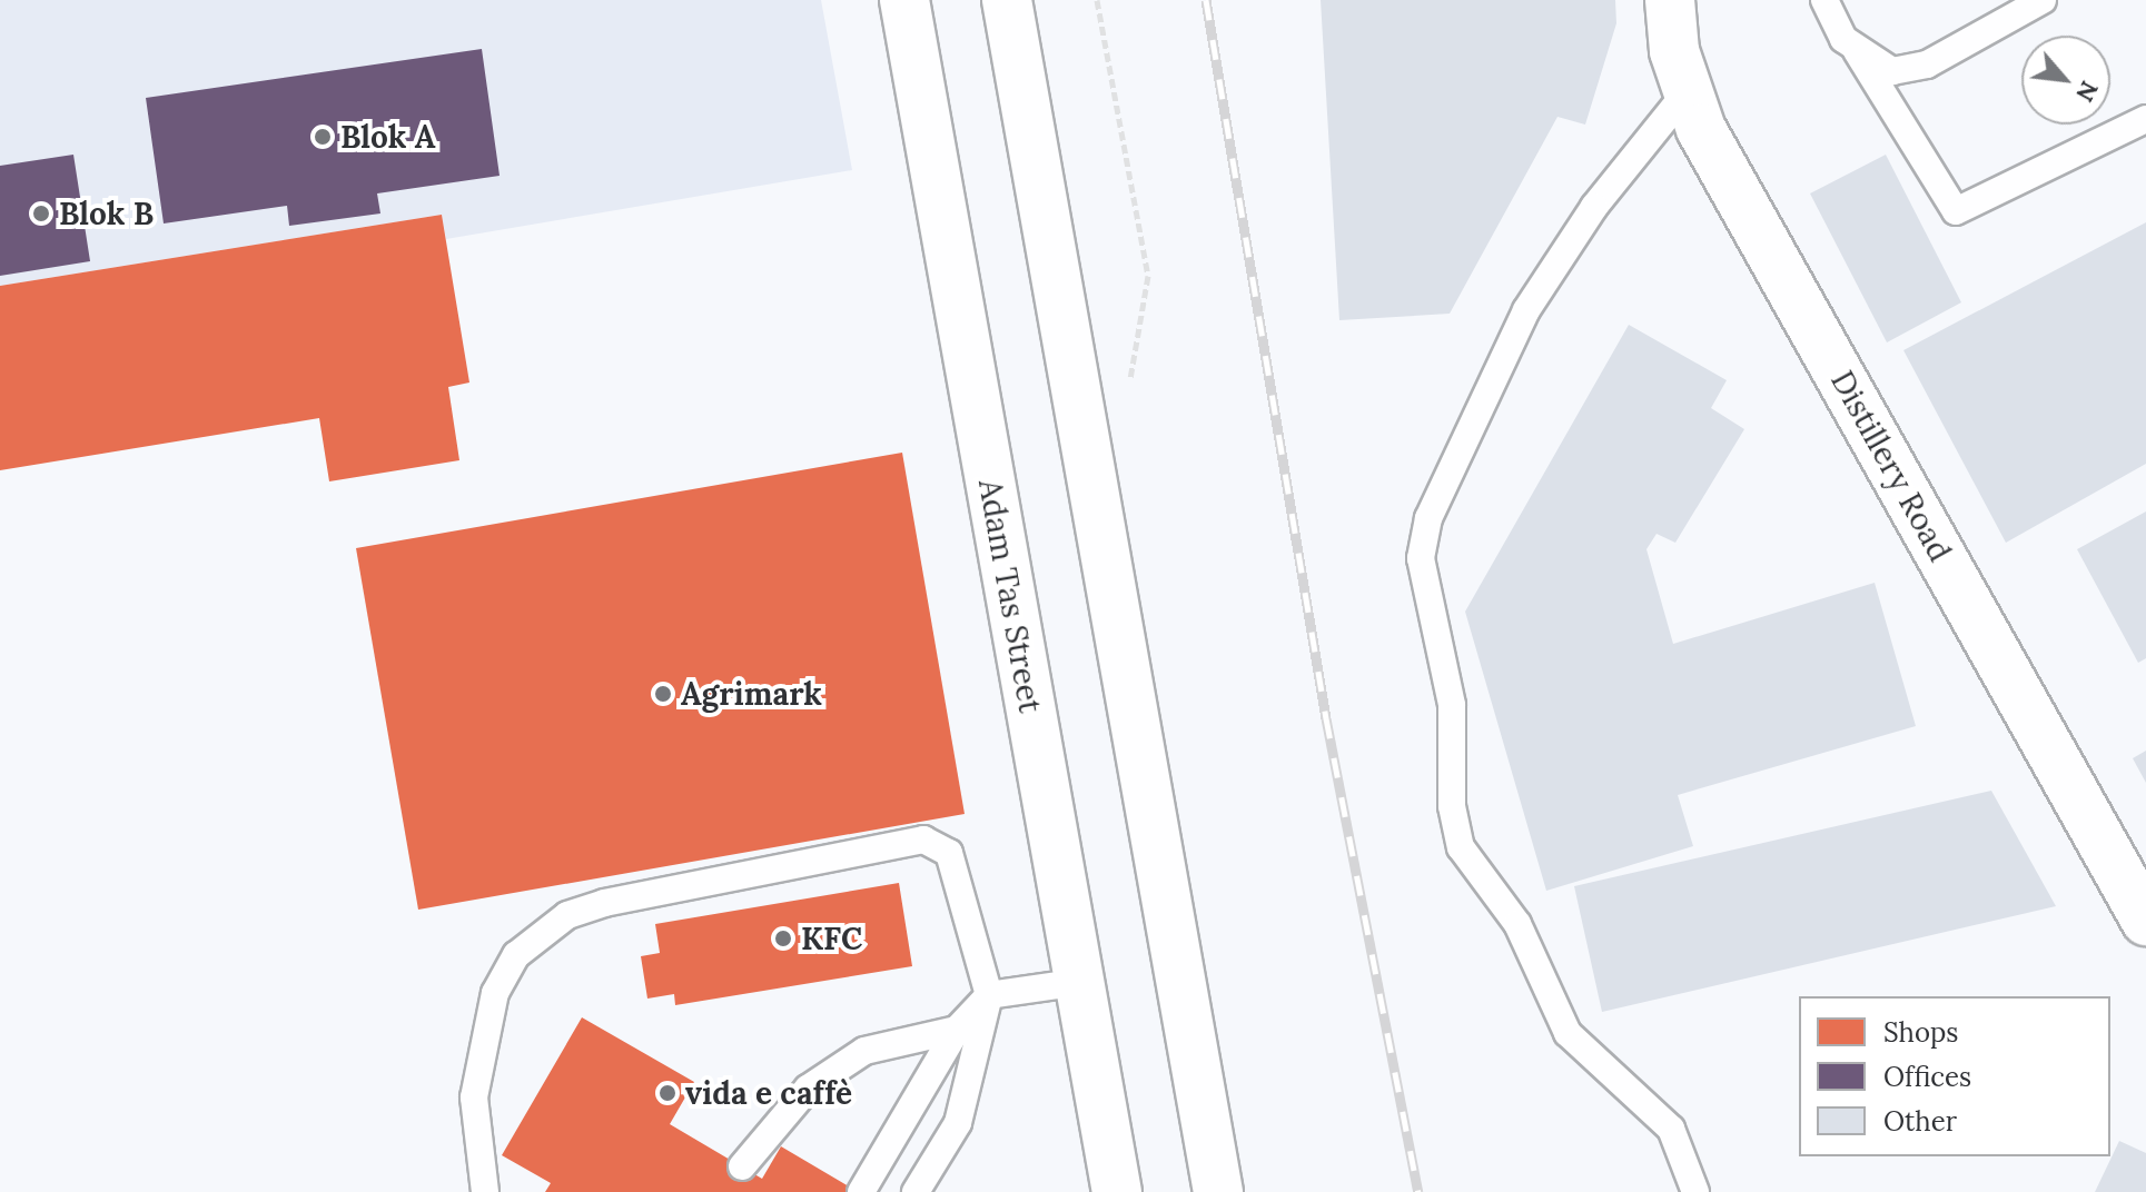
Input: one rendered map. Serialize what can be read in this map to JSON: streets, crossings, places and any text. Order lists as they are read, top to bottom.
{
  "streets": {
    "main road": ["Distillery Road", "Adam Tas Street"]
  },
  "places": [
    "Blok A",
    "Blok B",
    "Agrimark",
    "KFC",
    "vida e caffè"
  ],
  "legend": ["Shops", "Offices", "Other"],
  "north": "bottom right"
}
